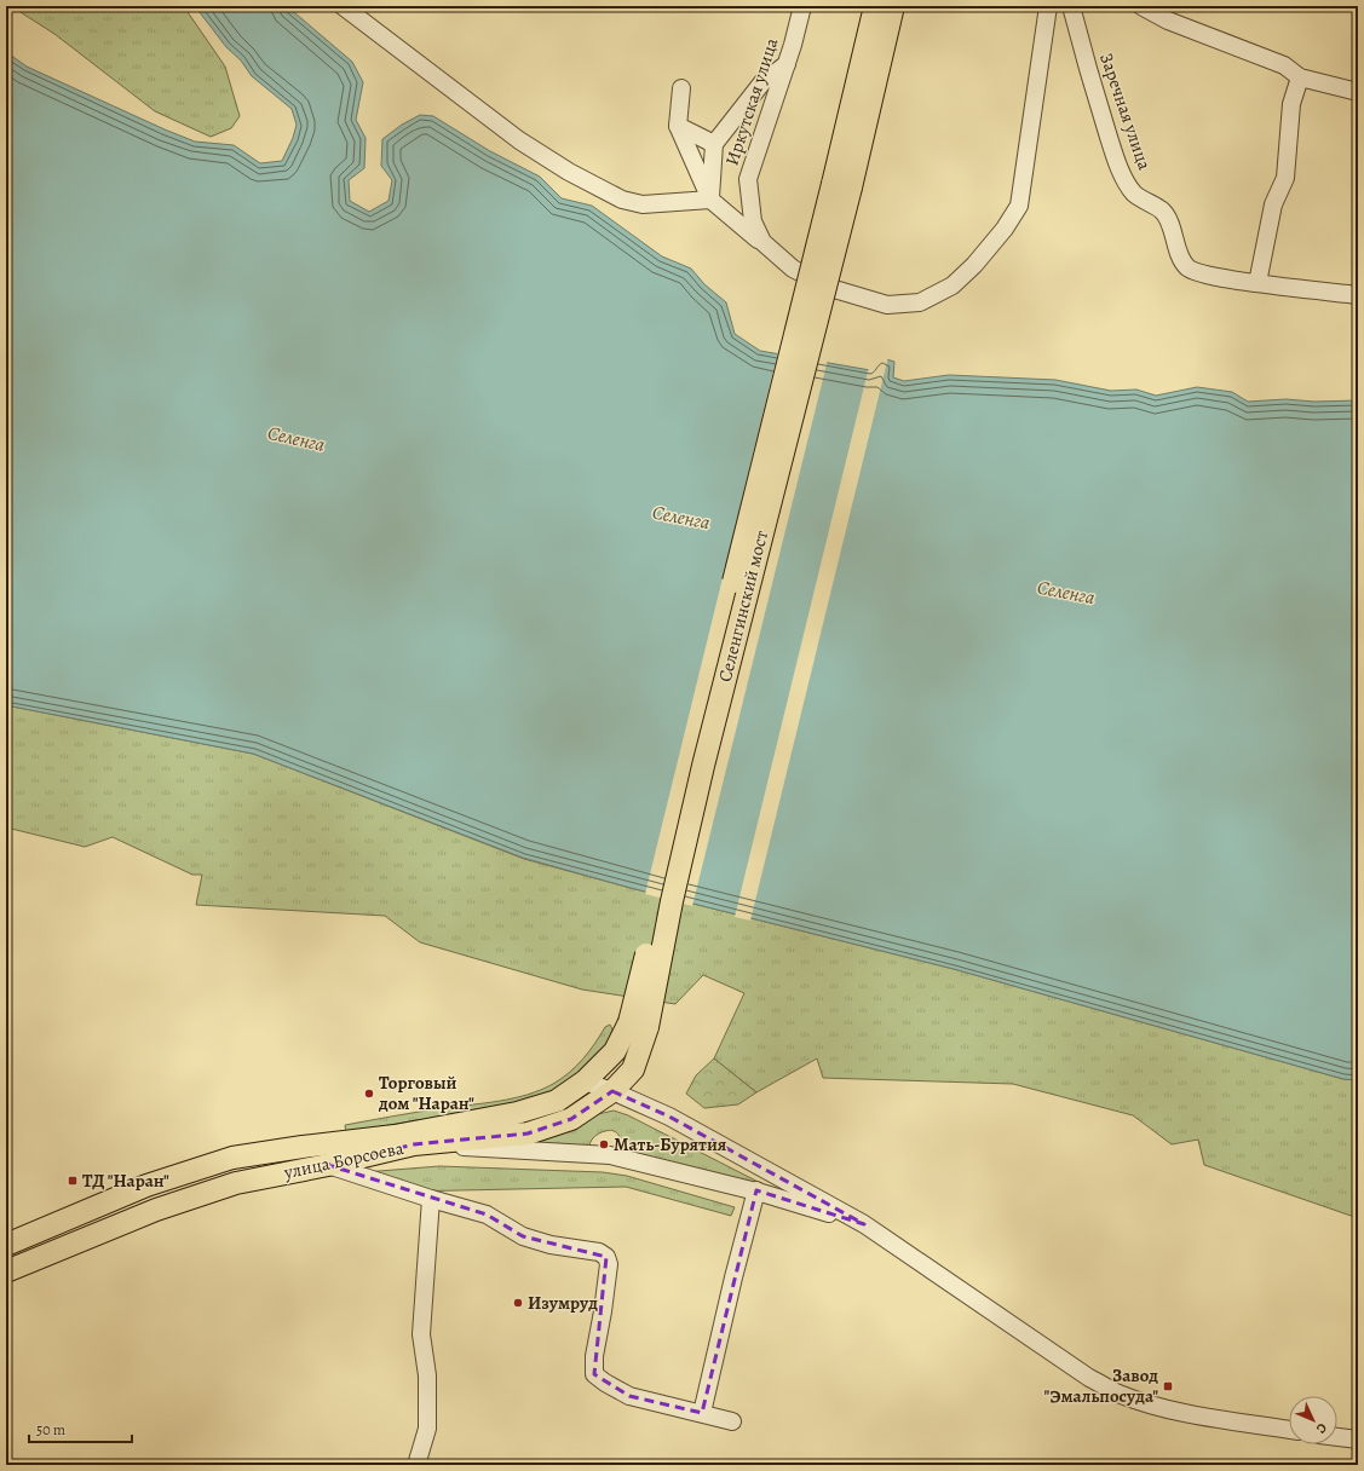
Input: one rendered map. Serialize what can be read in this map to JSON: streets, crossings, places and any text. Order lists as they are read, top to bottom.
{
  "streets": {
    "main road": ["Селенгинский мост", "улица Борсоева"],
    "street": ["Иркутская улица", "Заречная улица"]
  },
  "crossings": [
    ["Селенгинский мост", "улица Борсоева"]
  ],
  "water": ["Селенга"],
  "places": {
    "other": ["Торговый дом \"Наран\"", "Мать-Бурятия", "Изумруд"],
    "transit": ["ТД \"Наран\"", "Завод \"Эмальпосуда\""]
  },
  "scale_bar": "50 m",
  "north": "bottom right"
}
